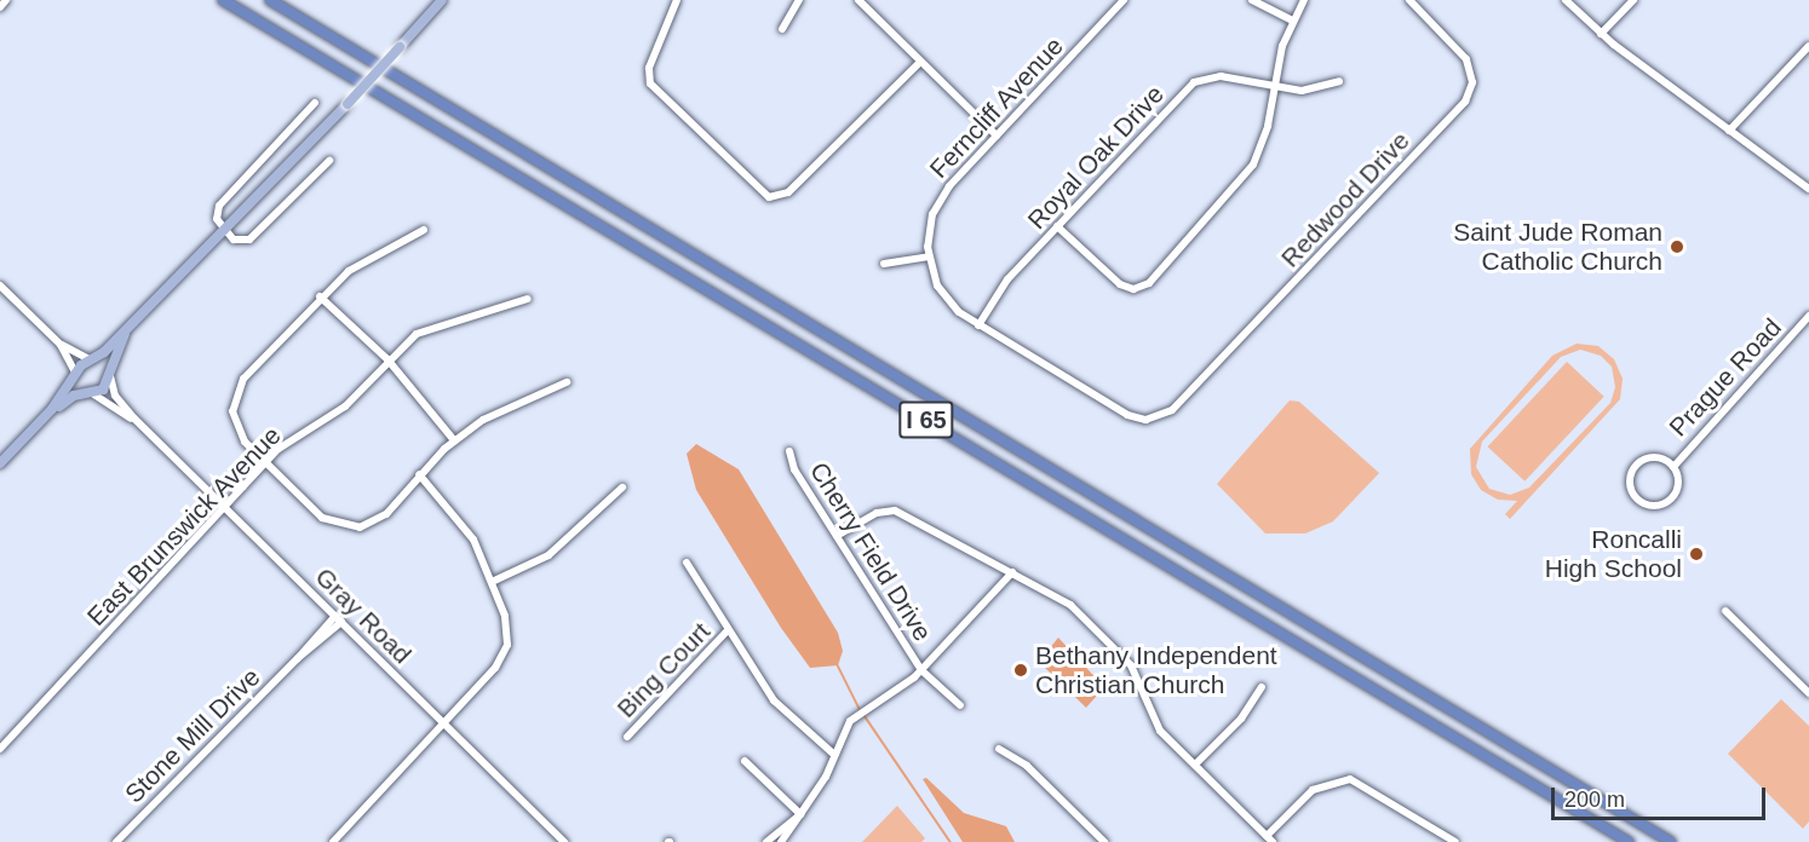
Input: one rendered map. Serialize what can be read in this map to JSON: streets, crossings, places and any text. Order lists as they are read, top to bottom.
{
  "streets": {
    "highway": ["I 65"],
    "street": [
      "Ferncliff Avenue",
      "Royal Oak Drive",
      "Redwood Drive",
      "Prague Road",
      "East Brunswick Avenue",
      "Cherry Field Drive",
      "Gray Road",
      "Bing Court",
      "Stone Mill Drive"
    ]
  },
  "crossings": [
    ["Royal Oak Drive", "Redwood Drive"],
    ["East Brunswick Avenue", "Gray Road"],
    ["Gray Road", "Stone Mill Drive"]
  ],
  "places": ["Saint Jude Roman Catholic Church", "Roncalli High School", "Bethany Independent Christian Church"],
  "scale_bar": "200 m"
}
